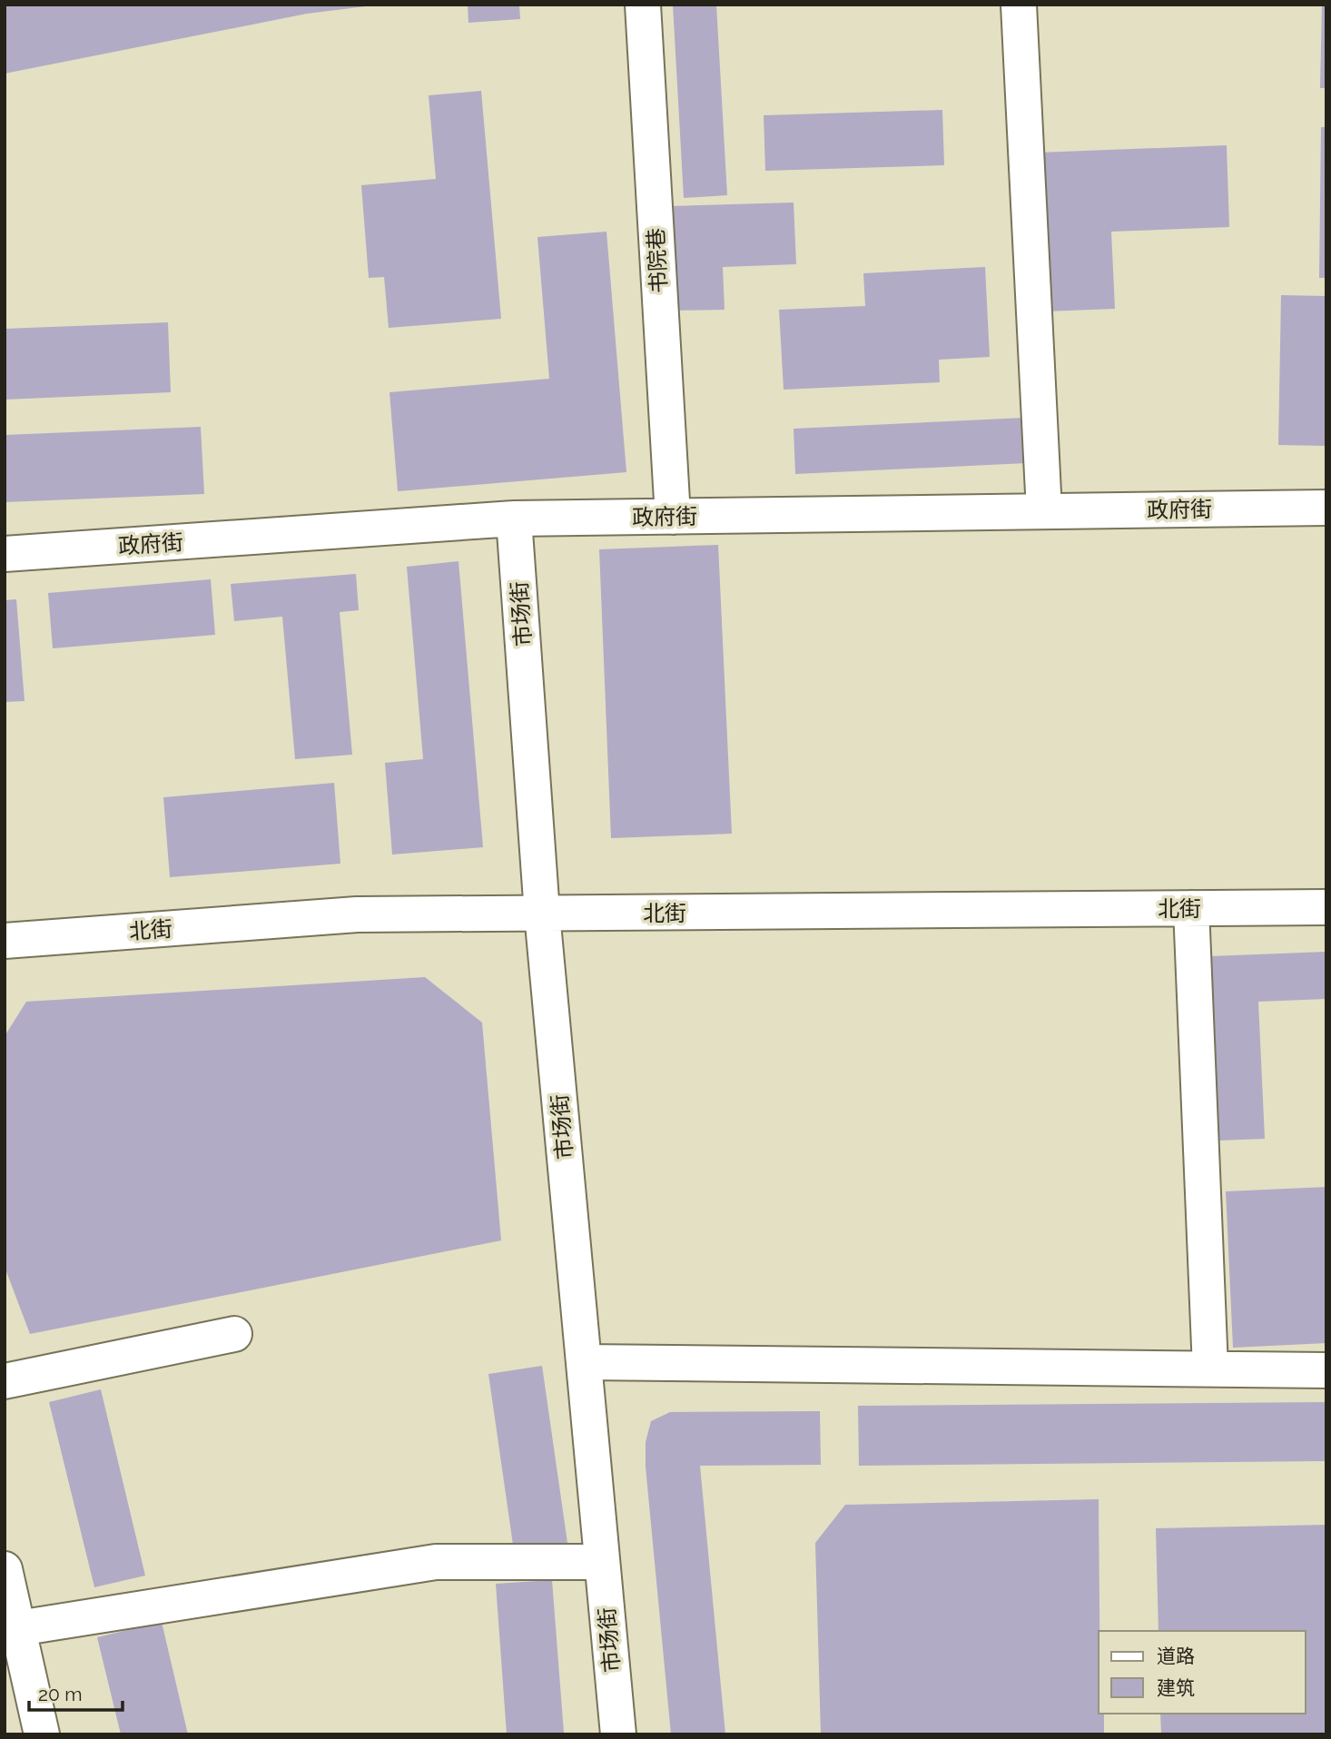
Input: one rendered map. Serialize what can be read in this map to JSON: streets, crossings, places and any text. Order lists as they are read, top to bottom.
{
  "streets": {
    "street": [
      "书院巷",
      "政府街",
      "市场街",
      "北街"
    ]
  },
  "crossings": [
    ["书院巷", "政府街"],
    ["政府街", "市场街"],
    ["市场街", "北街"]
  ],
  "legend": ["道路", "建筑"],
  "scale_bar": "20 m"
}
